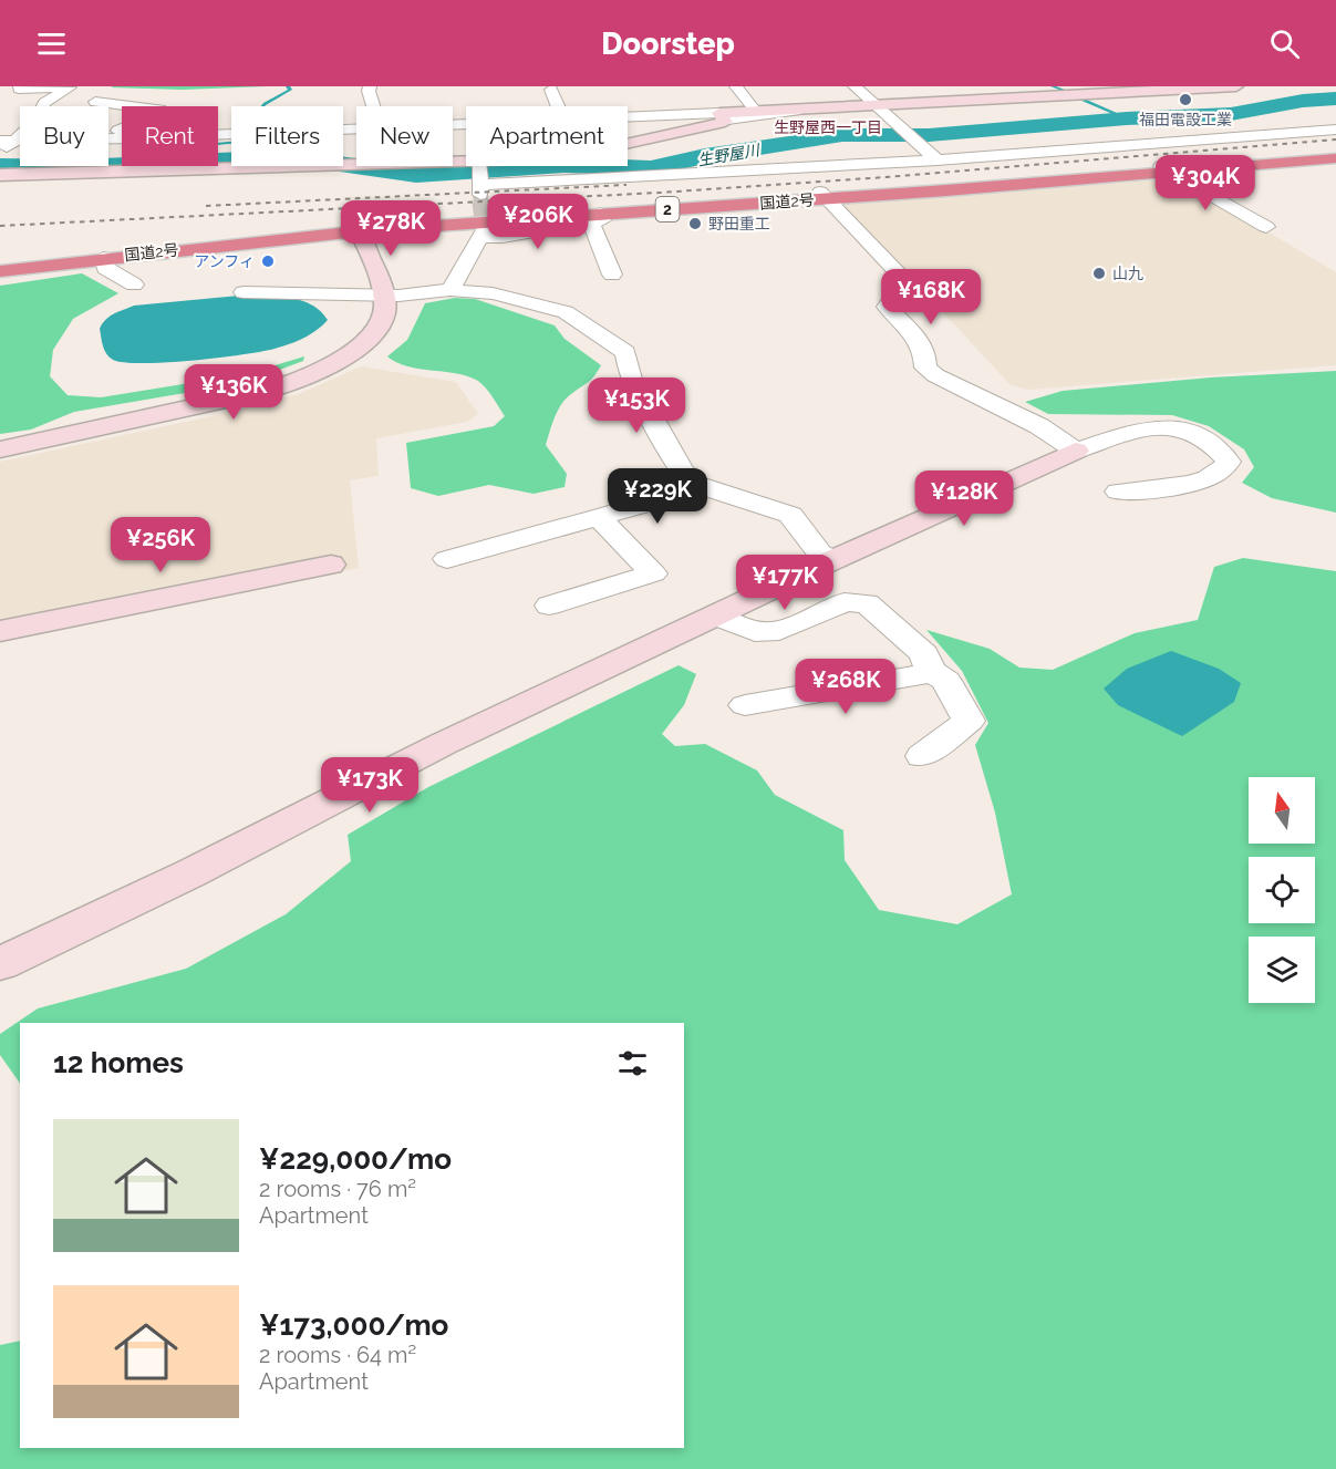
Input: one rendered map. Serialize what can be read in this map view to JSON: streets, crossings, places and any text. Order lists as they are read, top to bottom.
{
  "streets": {
    "highway": ["国道2号", "2"]
  },
  "districts": ["生野屋西一丁目"],
  "water": ["生野屋川"],
  "places": [
    "福田電設工業",
    "野田重工",
    "アンフィ",
    "山九"
  ],
  "north": "top",
  "page": {
    "header": "Doorstep",
    "chip": [
      "Buy",
      "Rent",
      "Filters",
      "New",
      "Apartment"
    ],
    "price": [
      "¥304K",
      "¥206K",
      "¥278K",
      "¥168K",
      "¥136K",
      "¥153K",
      "¥229K",
      "¥128K",
      "¥256K",
      "¥177K",
      "¥268K",
      "¥173K"
    ],
    "heading": "12 homes",
    "list": [
      {
        "name": "¥229,000/mo",
        "note": "2 rooms · 76 m² · Apartment"
      },
      {
        "name": "¥173,000/mo",
        "note": "2 rooms · 64 m² · Apartment"
      }
    ]
  }
}
